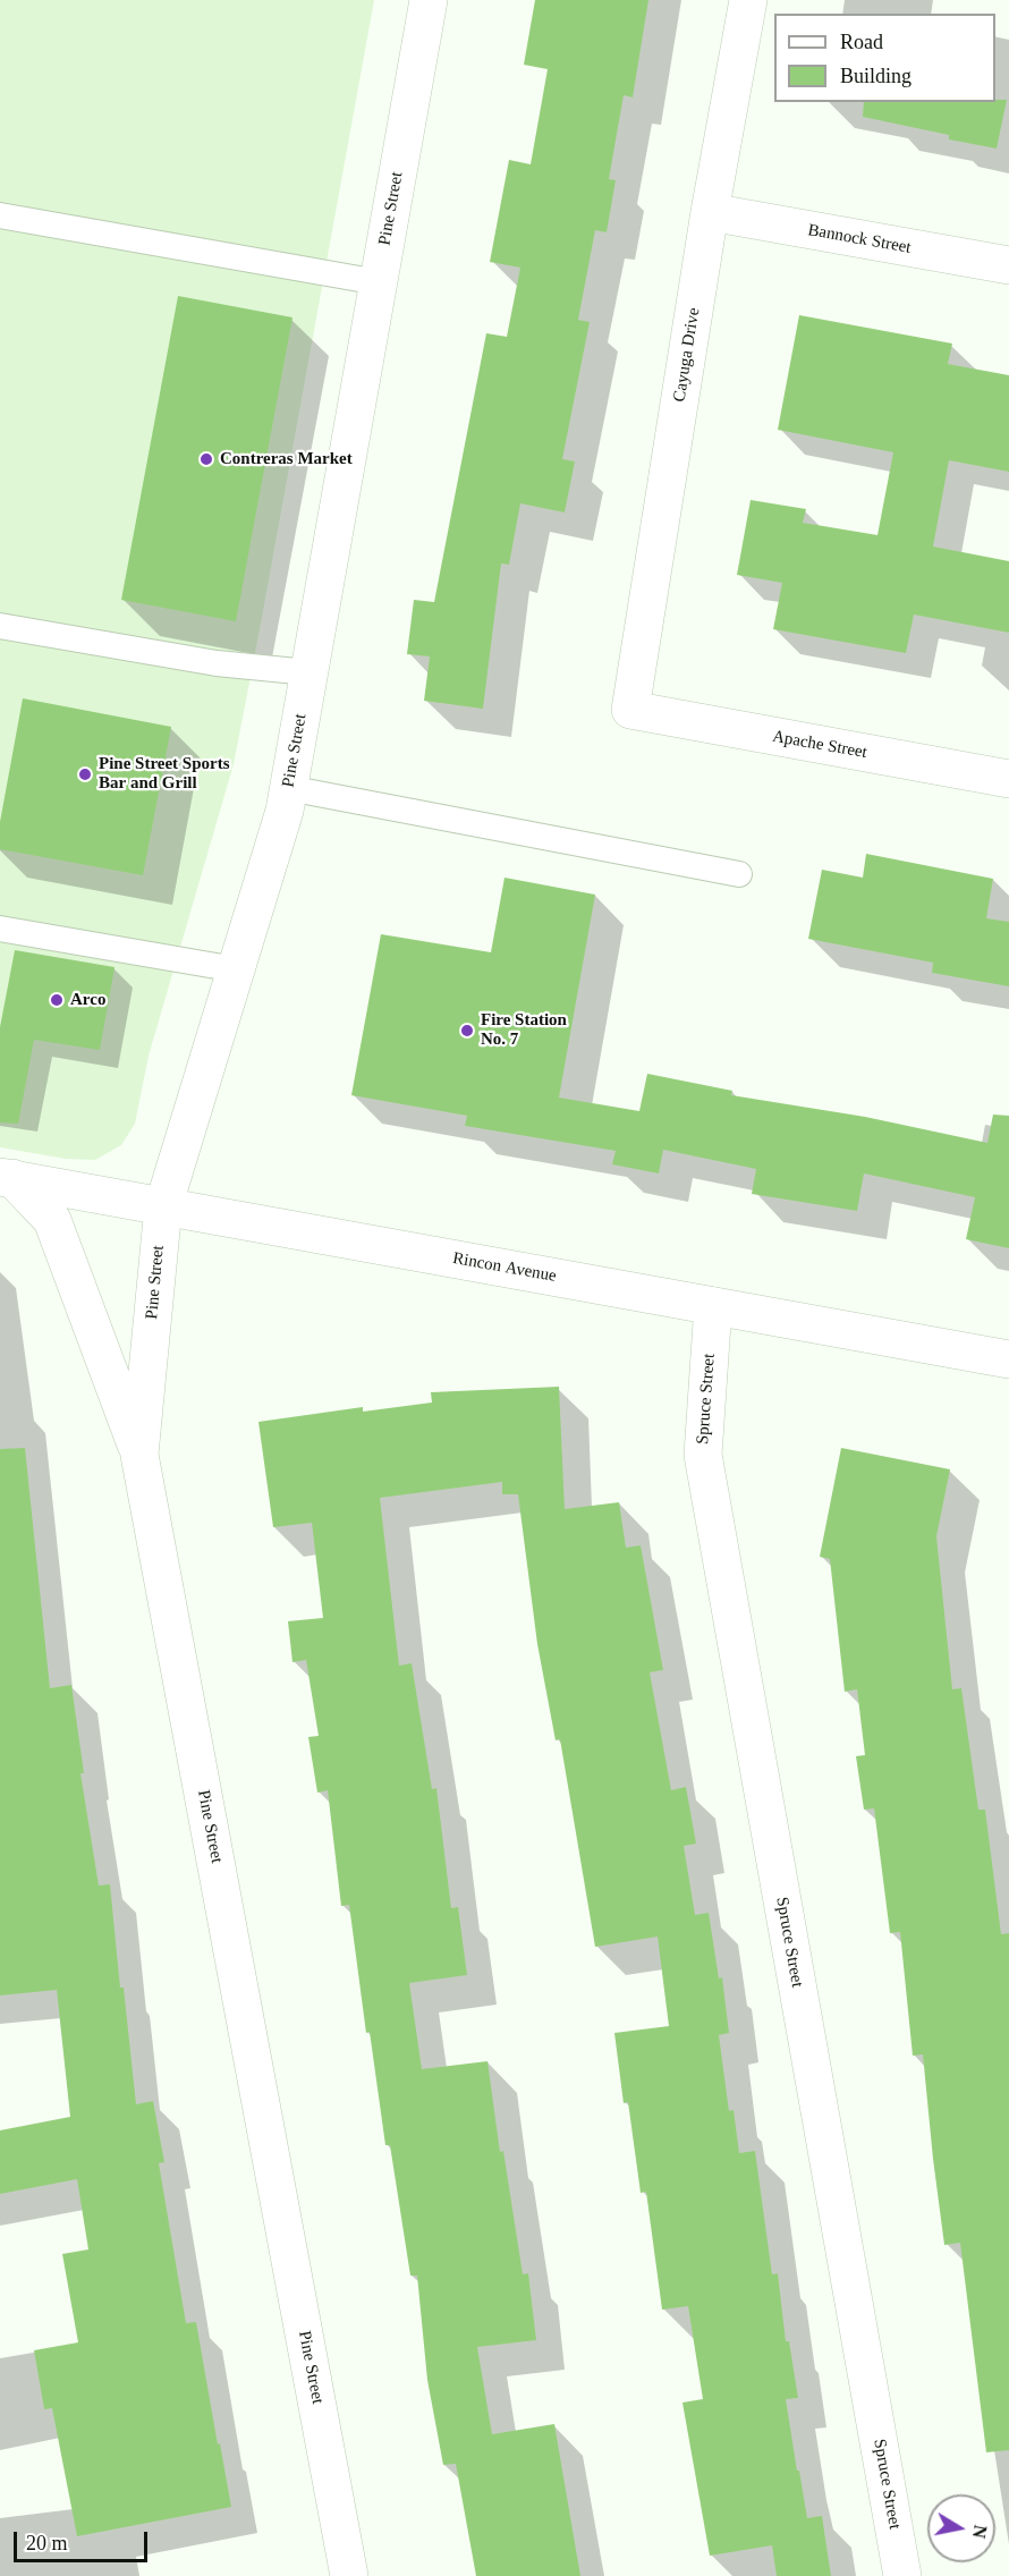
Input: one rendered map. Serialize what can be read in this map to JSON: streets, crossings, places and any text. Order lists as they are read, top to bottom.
{
  "streets": {
    "street": [
      "Pine Street",
      "Bannock Street",
      "Cayuga Drive",
      "Apache Street",
      "Rincon Avenue",
      "Spruce Street"
    ]
  },
  "crossings": [
    ["Pine Street", "Rincon Avenue"],
    ["Bannock Street", "Cayuga Drive"],
    ["Cayuga Drive", "Apache Street"],
    ["Rincon Avenue", "Spruce Street"]
  ],
  "places": [
    "Contreras Market",
    "Pine Street Sports Bar and Grill",
    "Arco",
    "Fire Station No. 7"
  ],
  "legend": ["Road", "Building"],
  "scale_bar": "20 m",
  "north": "right"
}
